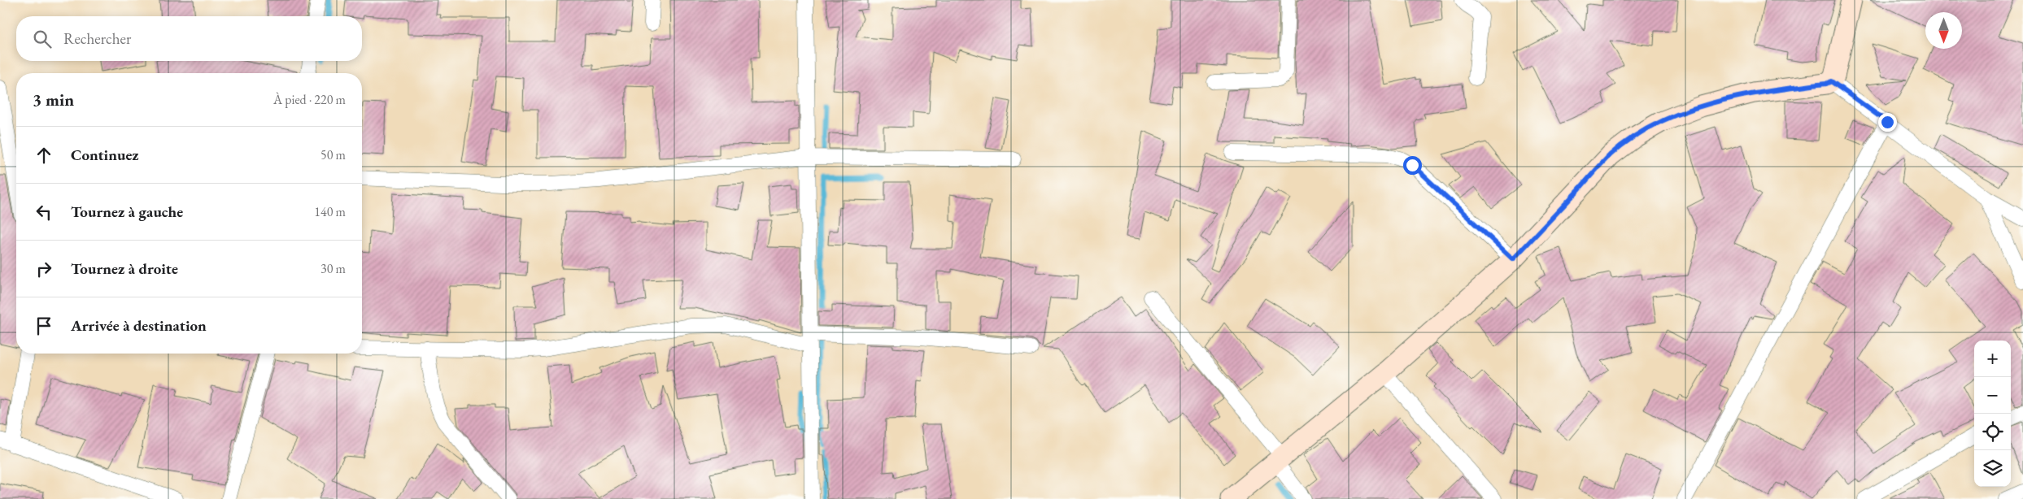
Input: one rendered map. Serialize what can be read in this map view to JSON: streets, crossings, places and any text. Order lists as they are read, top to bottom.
{
  "north": "bottom",
  "page": {
    "search": "Rechercher",
    "heading": ["3 min", "À pied · 220 m"],
    "list": [
      ["Continuez", "50 m"],
      ["Tournez à gauche", "140 m"],
      ["Tournez à droite", "30 m"],
      "Arrivée à destination"
    ],
    "map_buttons": ["+", "−"]
  }
}
